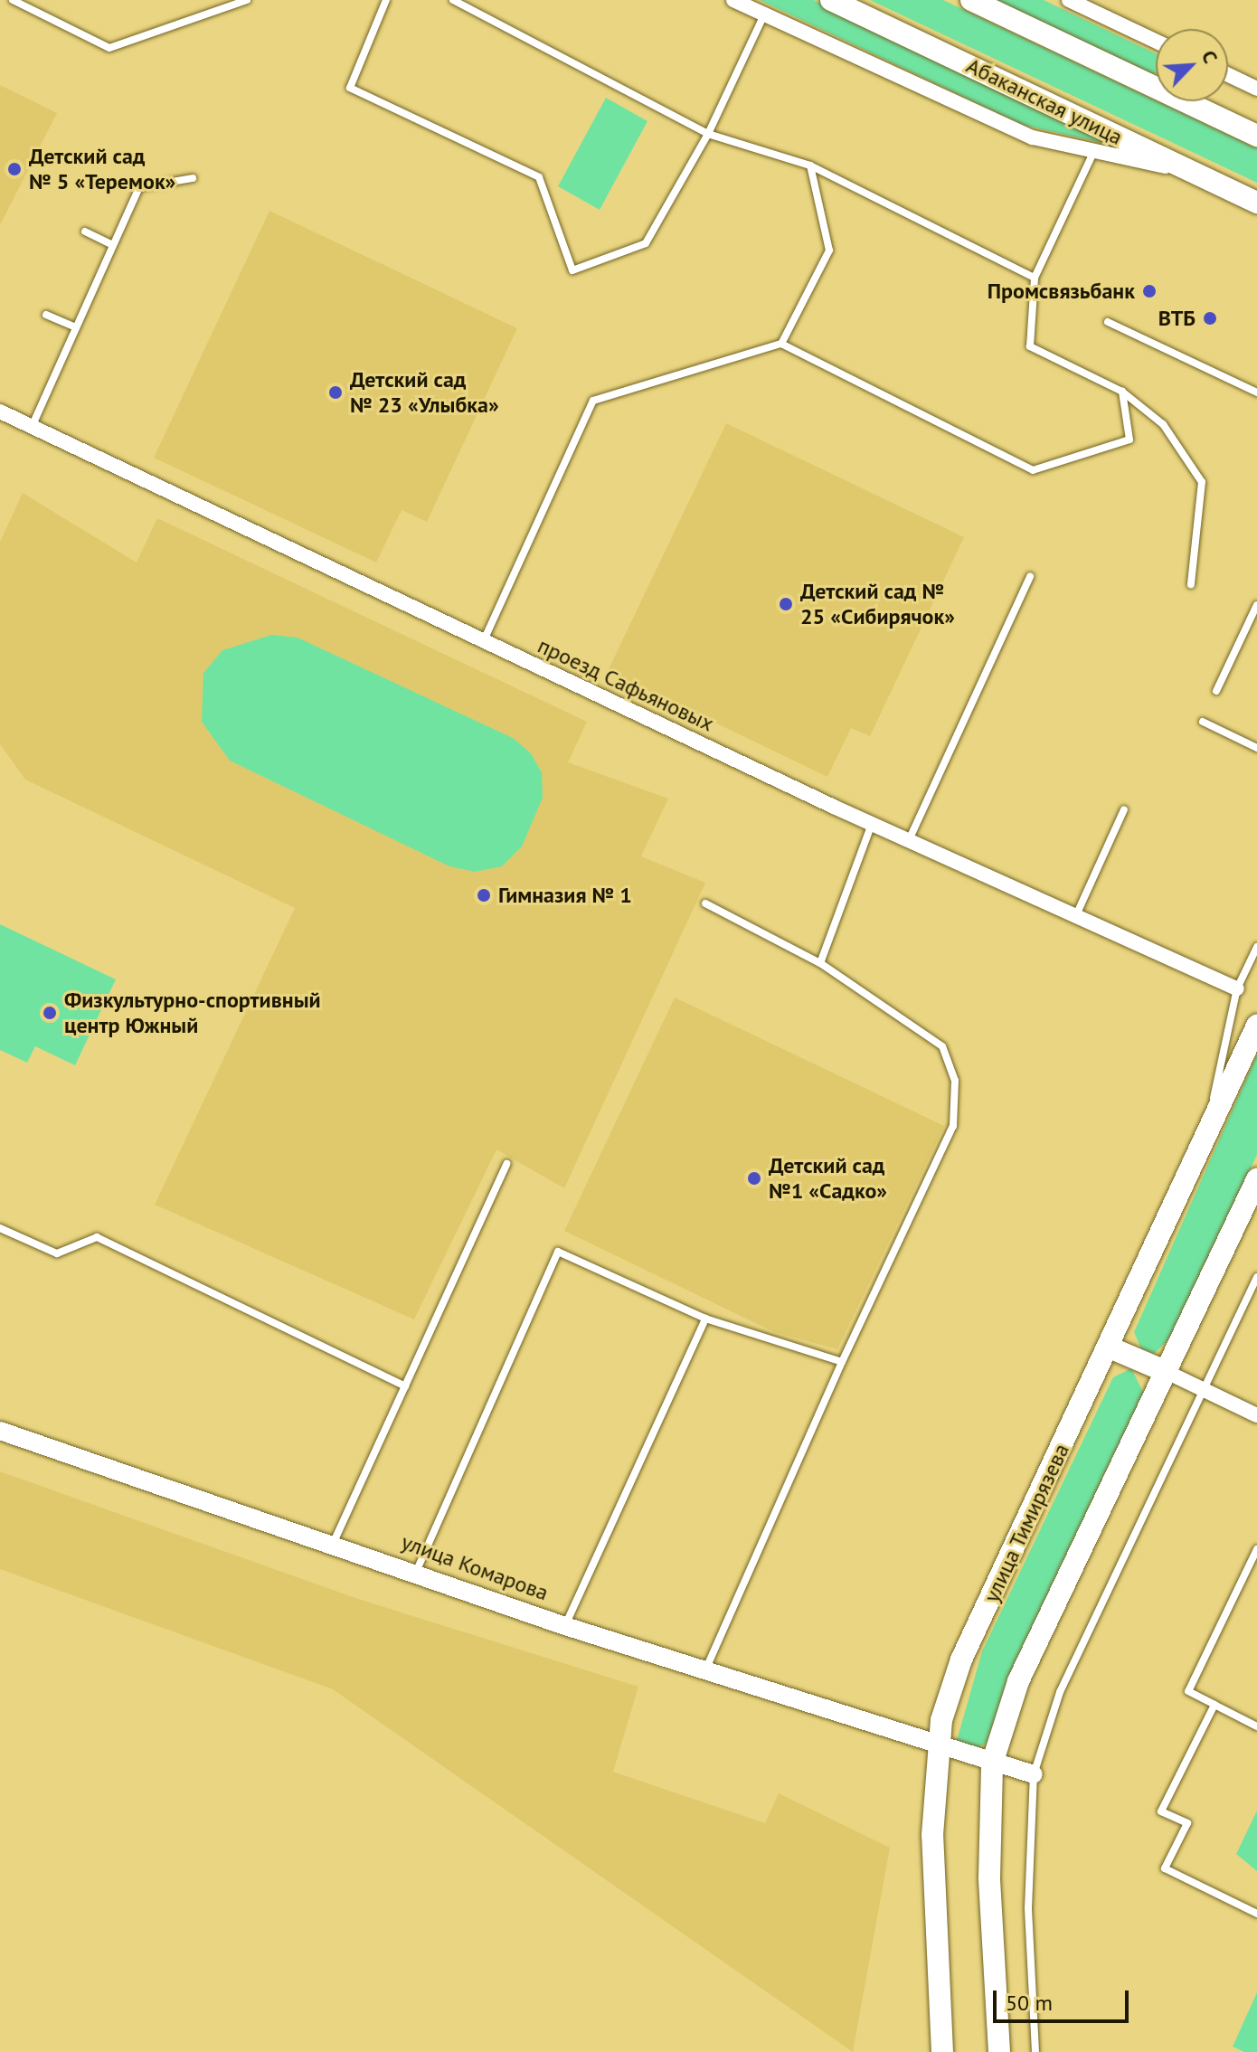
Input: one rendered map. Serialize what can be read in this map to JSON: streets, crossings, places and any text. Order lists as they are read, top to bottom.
{
  "streets": {
    "main road": ["Абаканская улица", "улица Тимирязева"],
    "street": ["проезд Сафьяновых", "улица Комарова"]
  },
  "crossings": [
    ["улица Тимирязева", "улица Комарова"]
  ],
  "places": [
    "Детский сад № 5 «Теремок»",
    "Промсвязьбанк",
    "ВТБ",
    "Детский сад № 23 «Улыбка»",
    "Детский сад № 25 «Сибирячок»",
    "Гимназия № 1",
    "Физкультурно-спортивный центр Южный",
    "Детский сад №1 «Cадко»"
  ],
  "scale_bar": "50 m",
  "north": "top right"
}
